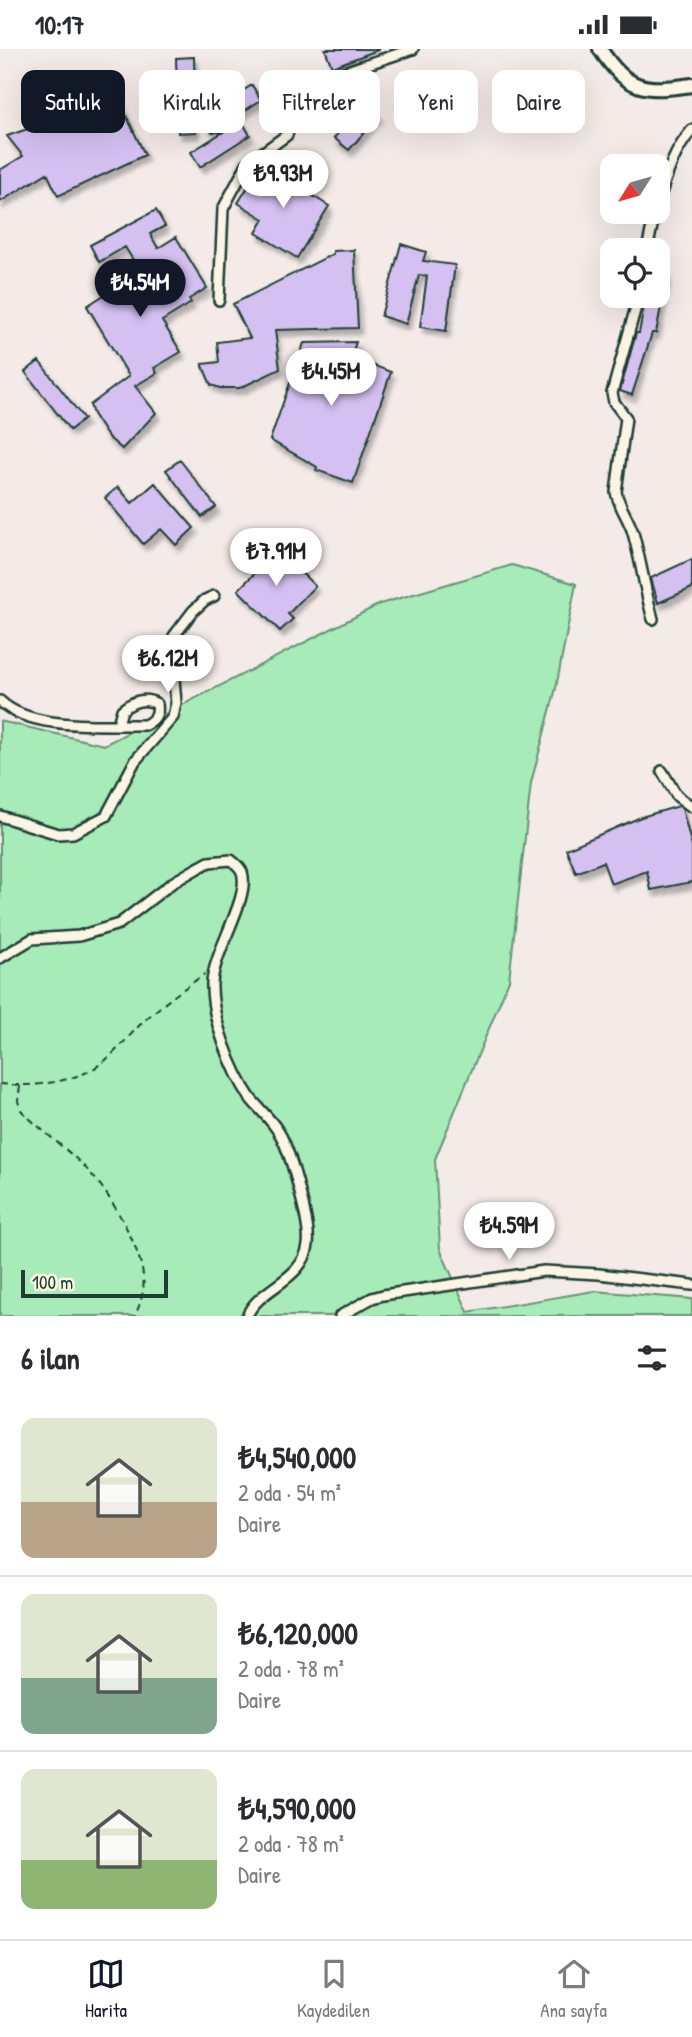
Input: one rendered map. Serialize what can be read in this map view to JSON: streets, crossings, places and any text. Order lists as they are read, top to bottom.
{
  "scale_bar": "100 m",
  "north": "bottom left",
  "page": {
    "status": "10:17",
    "chip": [
      "Satılık",
      "Kiralık",
      "Filtreler",
      "Yeni",
      "Daire"
    ],
    "price": [
      "₺9.93M",
      "₺4.54M",
      "₺4.45M",
      "₺7.91M",
      "₺6.12M",
      "₺4.59M"
    ],
    "scale": "100 m",
    "heading": "6 ilan",
    "list": [
      {
        "name": "₺4,540,000",
        "note": "2 oda · 54 m² · Daire"
      },
      {
        "name": "₺6,120,000",
        "note": "2 oda · 78 m² · Daire"
      },
      {
        "name": "₺4,590,000",
        "note": "2 oda · 78 m² · Daire"
      }
    ],
    "tabs": ["Harita", "Kaydedilen", "Ana sayfa"]
  }
}
